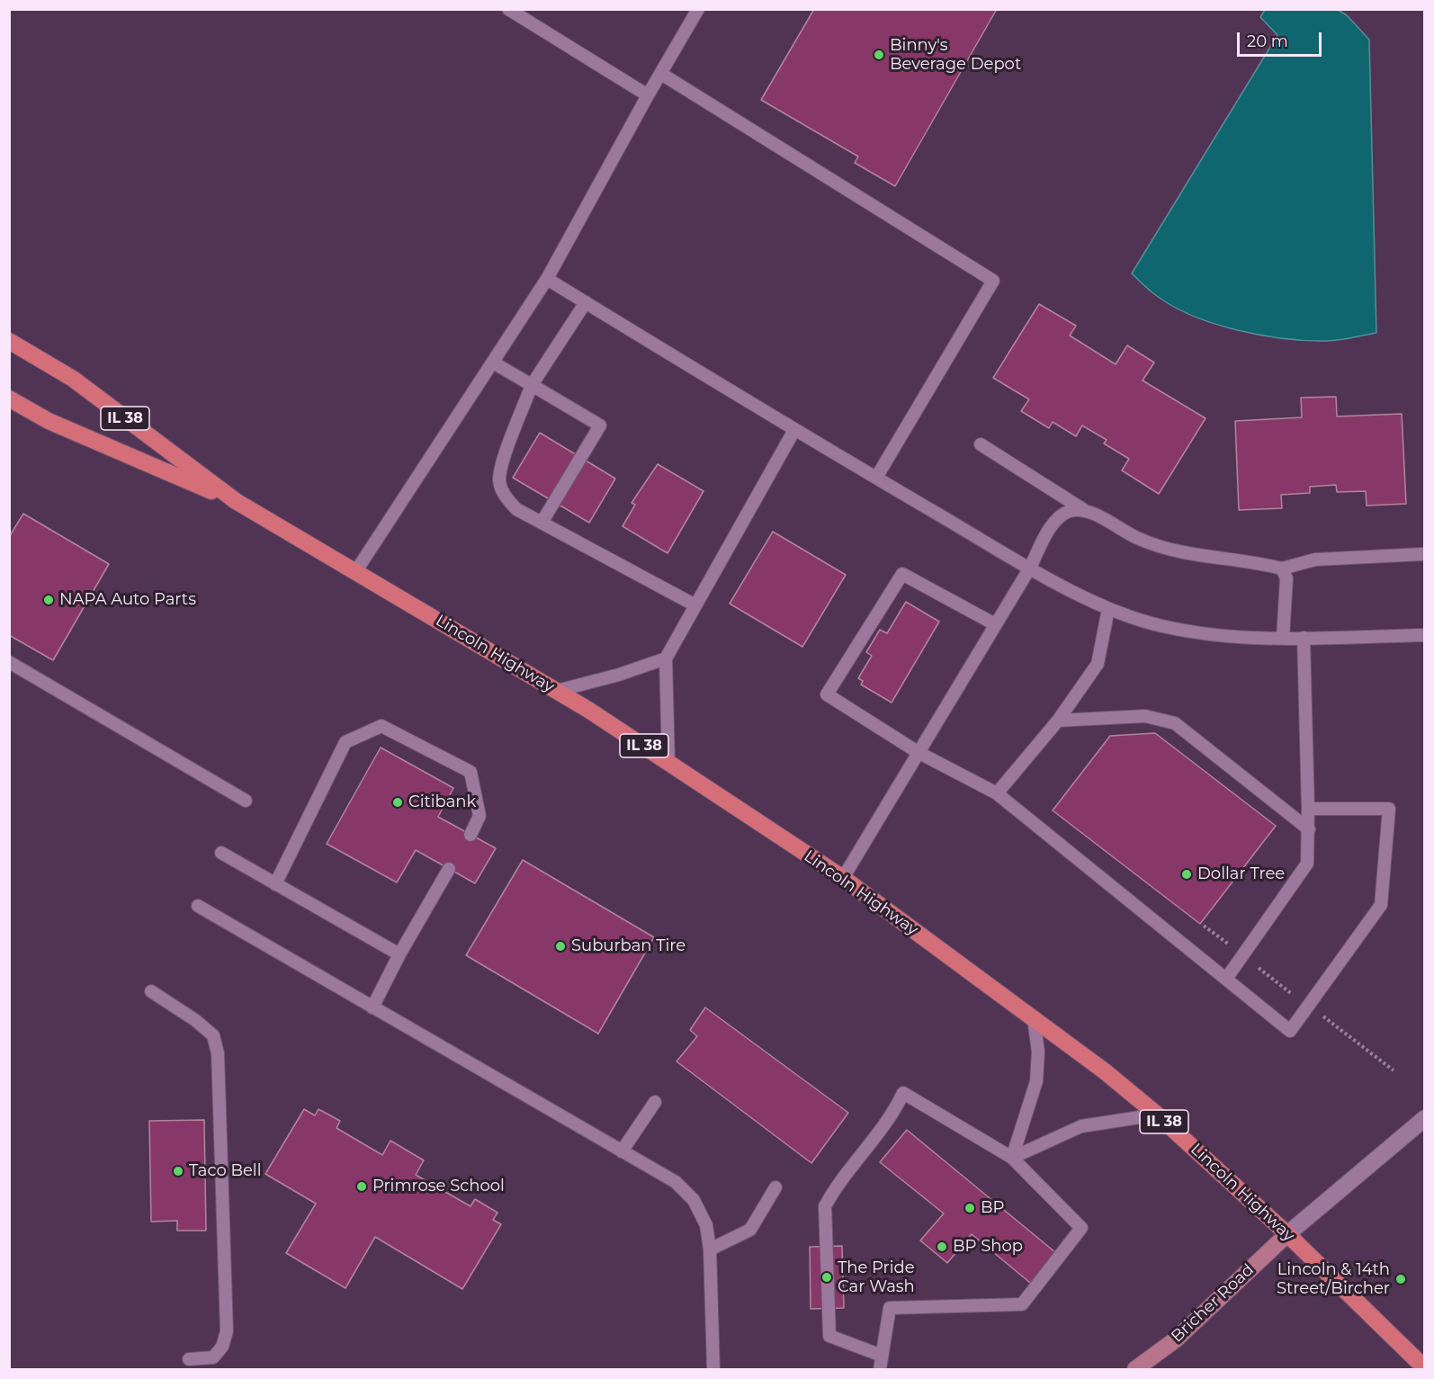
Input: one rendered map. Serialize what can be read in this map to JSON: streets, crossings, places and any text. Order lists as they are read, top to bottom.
{
  "streets": {
    "main road": ["IL 38", "Lincoln Highway"],
    "street": ["Bricher Road"]
  },
  "crossings": [
    ["Lincoln Highway", "Bricher Road"]
  ],
  "places": [
    "Binny's Beverage Depot",
    "NAPA Auto Parts",
    "Citibank",
    "Dollar Tree",
    "Suburban Tire",
    "Taco Bell",
    "Primrose School",
    "BP",
    "BP Shop",
    "The Pride Car Wash",
    "Lincoln & 14th Street/Bircher"
  ],
  "scale_bar": "20 m"
}
